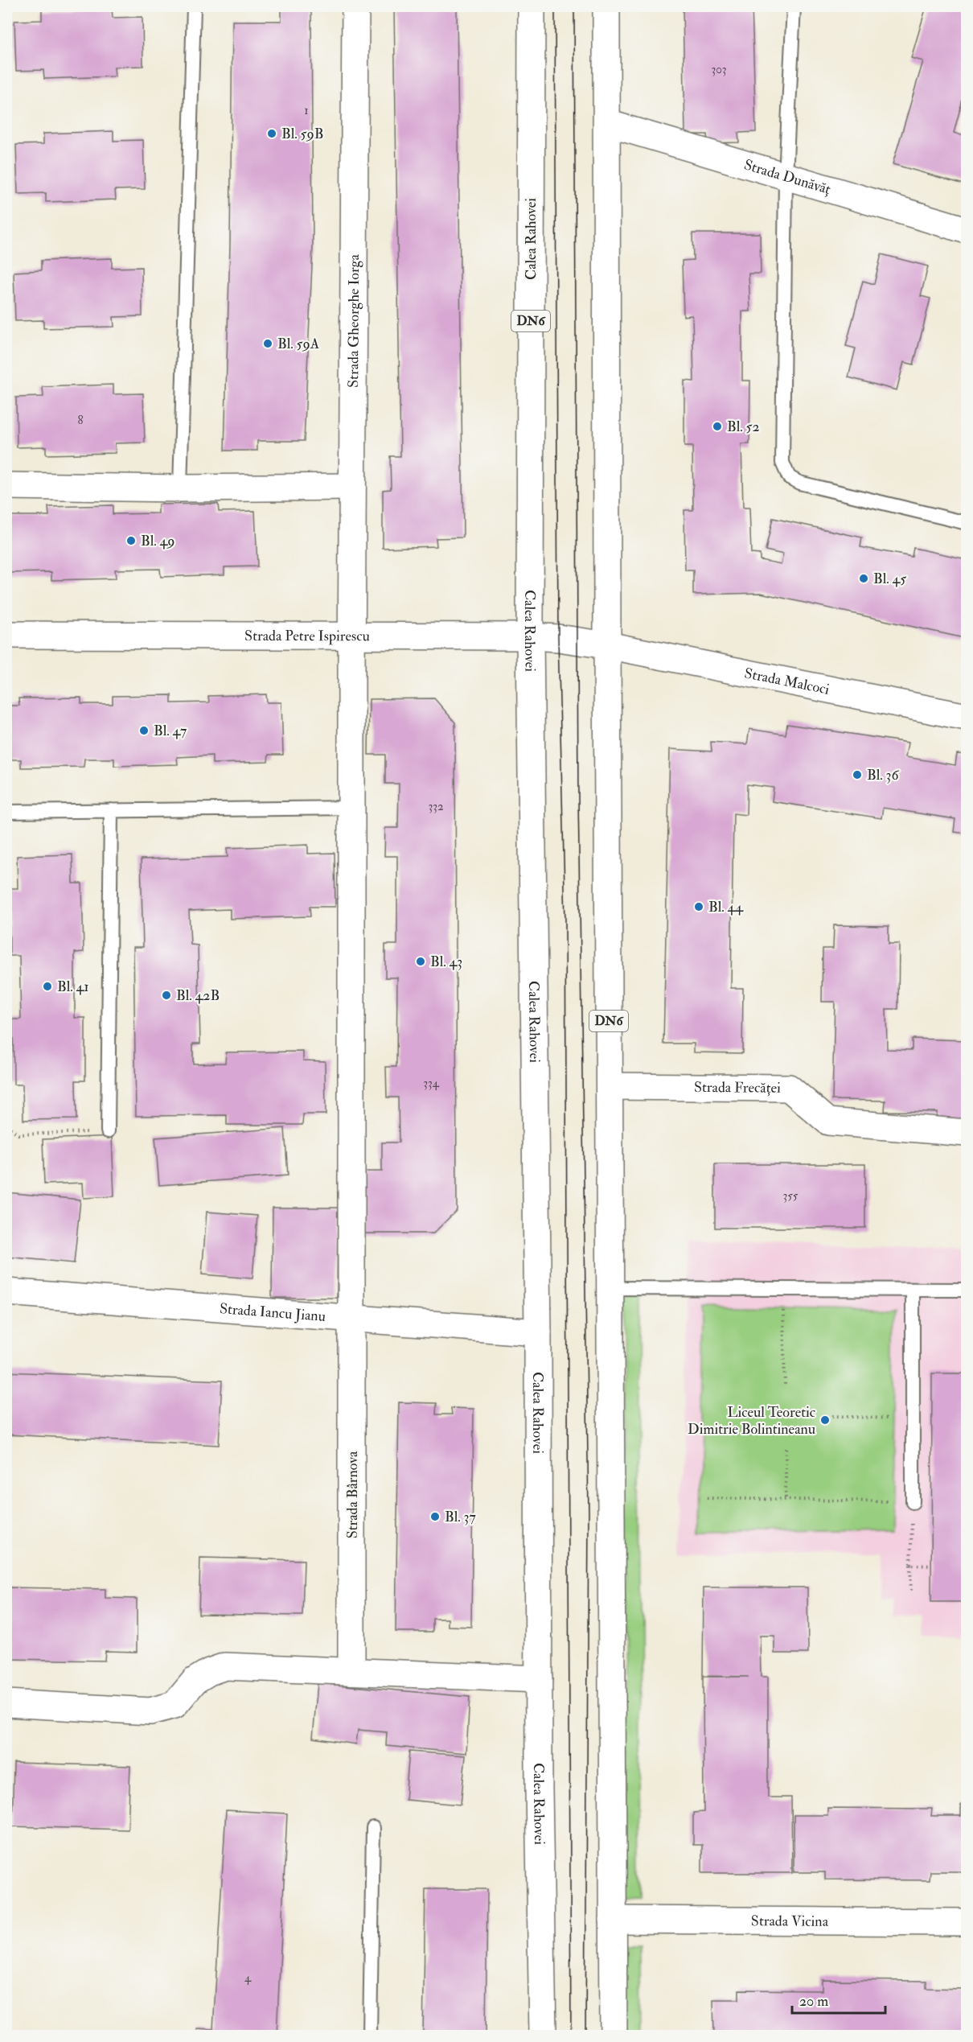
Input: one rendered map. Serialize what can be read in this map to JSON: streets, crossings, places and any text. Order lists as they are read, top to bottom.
{
  "streets": {
    "street": [
      "Strada Dunăvăț",
      "Calea Rahovei",
      "Strada Gheorghe Iorga",
      "DN6",
      "Strada Petre Ispirescu",
      "Strada Malcoci",
      "Strada Frecăței",
      "Strada Iancu Jianu",
      "Strada Bârnova",
      "Strada Vicina"
    ]
  },
  "crossings": [
    ["Strada Dunăvăț", "DN6"],
    ["Calea Rahovei", "Strada Petre Ispirescu"],
    ["Calea Rahovei", "Strada Iancu Jianu"],
    ["Strada Gheorghe Iorga", "Strada Petre Ispirescu"],
    ["DN6", "Strada Petre Ispirescu"],
    ["DN6", "Strada Malcoci"],
    ["DN6", "Strada Frecăței"],
    ["DN6", "Strada Vicina"],
    ["Strada Petre Ispirescu", "Strada Malcoci"],
    ["Strada Iancu Jianu", "Strada Bârnova"]
  ],
  "places": [
    "Bl. 59B",
    "Bl. 59A",
    "Bl. 52",
    "Bl. 49",
    "Bl. 45",
    "Bl. 47",
    "Bl. 36",
    "Bl. 44",
    "Bl. 43",
    "Bl. 41",
    "Bl. 42B",
    "Liceul Teoretic Dimitrie Bolintineanu",
    "Bl. 37"
  ],
  "house_numbers": [
    "303",
    "1",
    "8",
    "332",
    "334",
    "355",
    "4"
  ],
  "scale_bar": "20 m"
}
